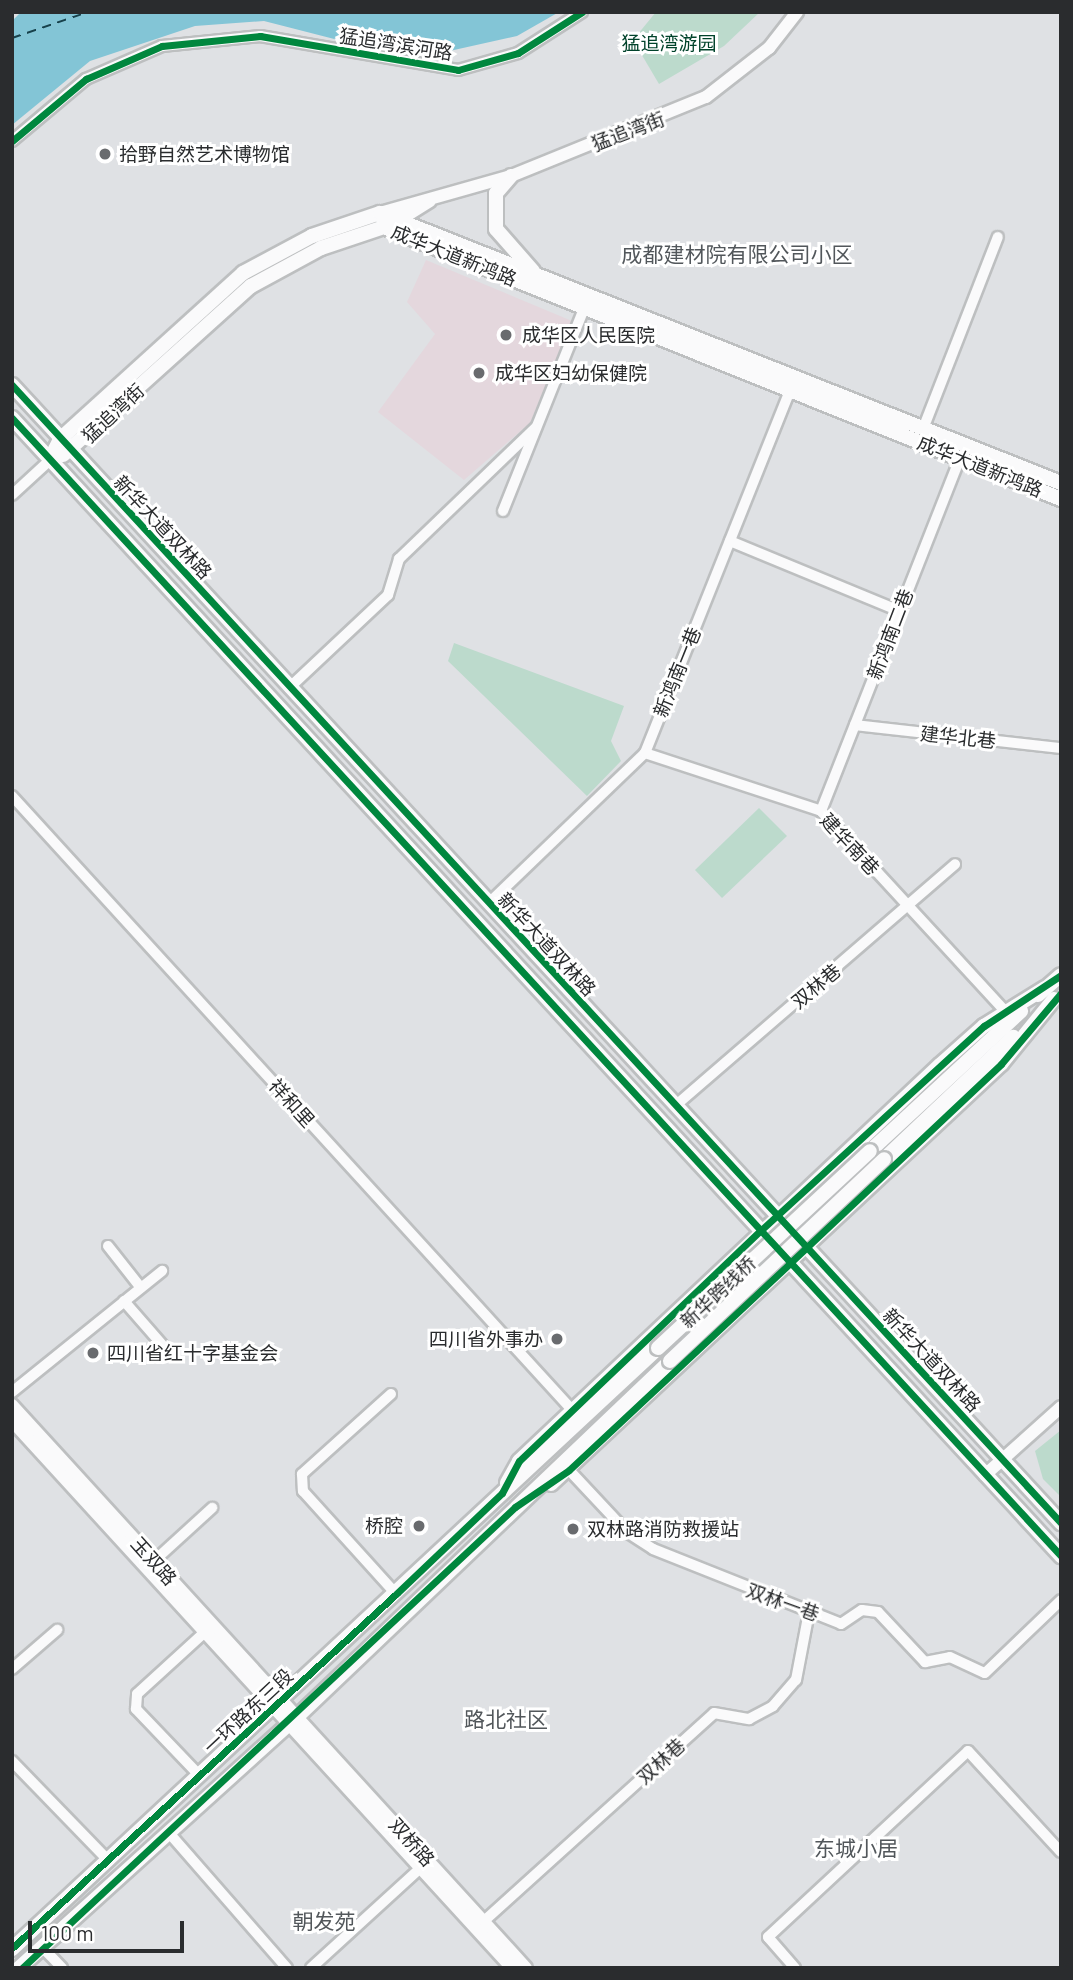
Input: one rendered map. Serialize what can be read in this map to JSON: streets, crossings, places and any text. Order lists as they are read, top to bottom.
{
  "streets": {
    "main road": [
      "猛追湾街",
      "成华大道新鸿路",
      "新华大道双林路",
      "新华跨线桥",
      "玉双路",
      "一环路东三段",
      "双桥路"
    ],
    "street": [
      "猛追湾滨河路",
      "新鸿南二巷",
      "新鸿南一巷",
      "建华北巷",
      "建华南巷",
      "双林巷",
      "祥和里",
      "双林一巷"
    ]
  },
  "crossings": [
    ["猛追湾街", "成华大道新鸿路"],
    ["猛追湾街", "新华大道双林路"],
    ["成华大道新鸿路", "新鸿南二巷"],
    ["成华大道新鸿路", "新鸿南一巷"],
    ["新华大道双林路", "新鸿南一巷"],
    ["新华大道双林路", "双林巷"],
    ["新鸿南二巷", "建华北巷"],
    ["新鸿南二巷", "建华南巷"],
    ["新鸿南一巷", "建华南巷"],
    ["建华南巷", "双林巷"],
    ["双林巷", "双林一巷"],
    ["双林巷", "双桥路"],
    ["新华跨线桥", "一环路东三段"],
    ["玉双路", "一环路东三段"],
    ["玉双路", "双桥路"],
    ["一环路东三段", "双桥路"]
  ],
  "districts": [
    "成都建材院有限公司小区",
    "路北社区",
    "东城小居",
    "朝发苑"
  ],
  "parks": ["猛追湾游园"],
  "places": [
    "拾野自然艺术博物馆",
    "成华区人民医院",
    "成华区妇幼保健院",
    "四川省外事办",
    "四川省红十字基金会",
    "桥腔",
    "双林路消防救援站"
  ],
  "scale_bar": "100 m"
}
